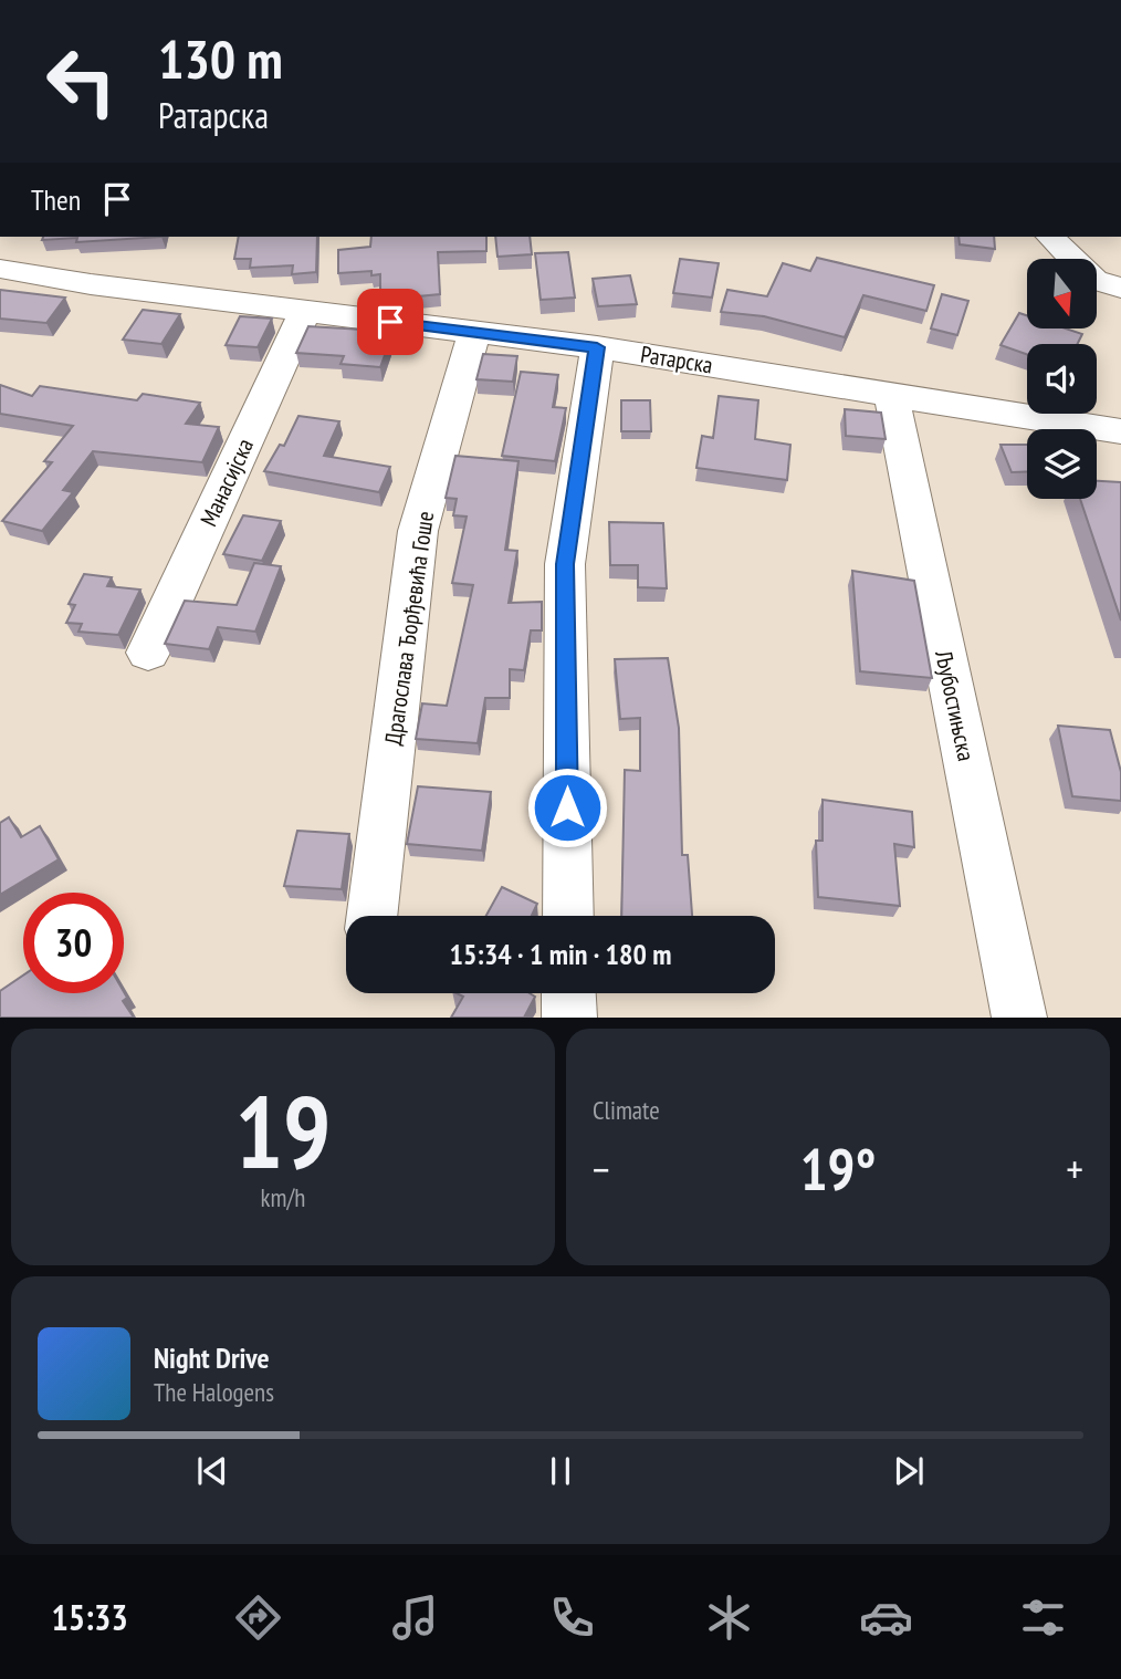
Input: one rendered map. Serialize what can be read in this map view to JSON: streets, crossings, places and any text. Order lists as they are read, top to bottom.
{
  "streets": {
    "street": [
      "Ратарска",
      "Манасијска",
      "Драгослава Ђорђевића Гоше",
      "Љубостињска"
    ]
  },
  "crossings": [
    ["Ратарска", "Манасијска"],
    ["Ратарска", "Драгослава Ђорђевића Гоше"],
    ["Ратарска", "Љубостињска"]
  ],
  "north": "bottom",
  "page": {
    "turn": ["130 m", "Ратарска"],
    "then": "Then",
    "limit": "30",
    "trip": "15:34 · 1 min · 180 m",
    "tile": [
      ["19", "km/h"],
      "Climate"
    ],
    "heat": ["−", "19°", "+"],
    "song": ["Night Drive", "The Halogens"],
    "tabs": "15:33"
  }
}
